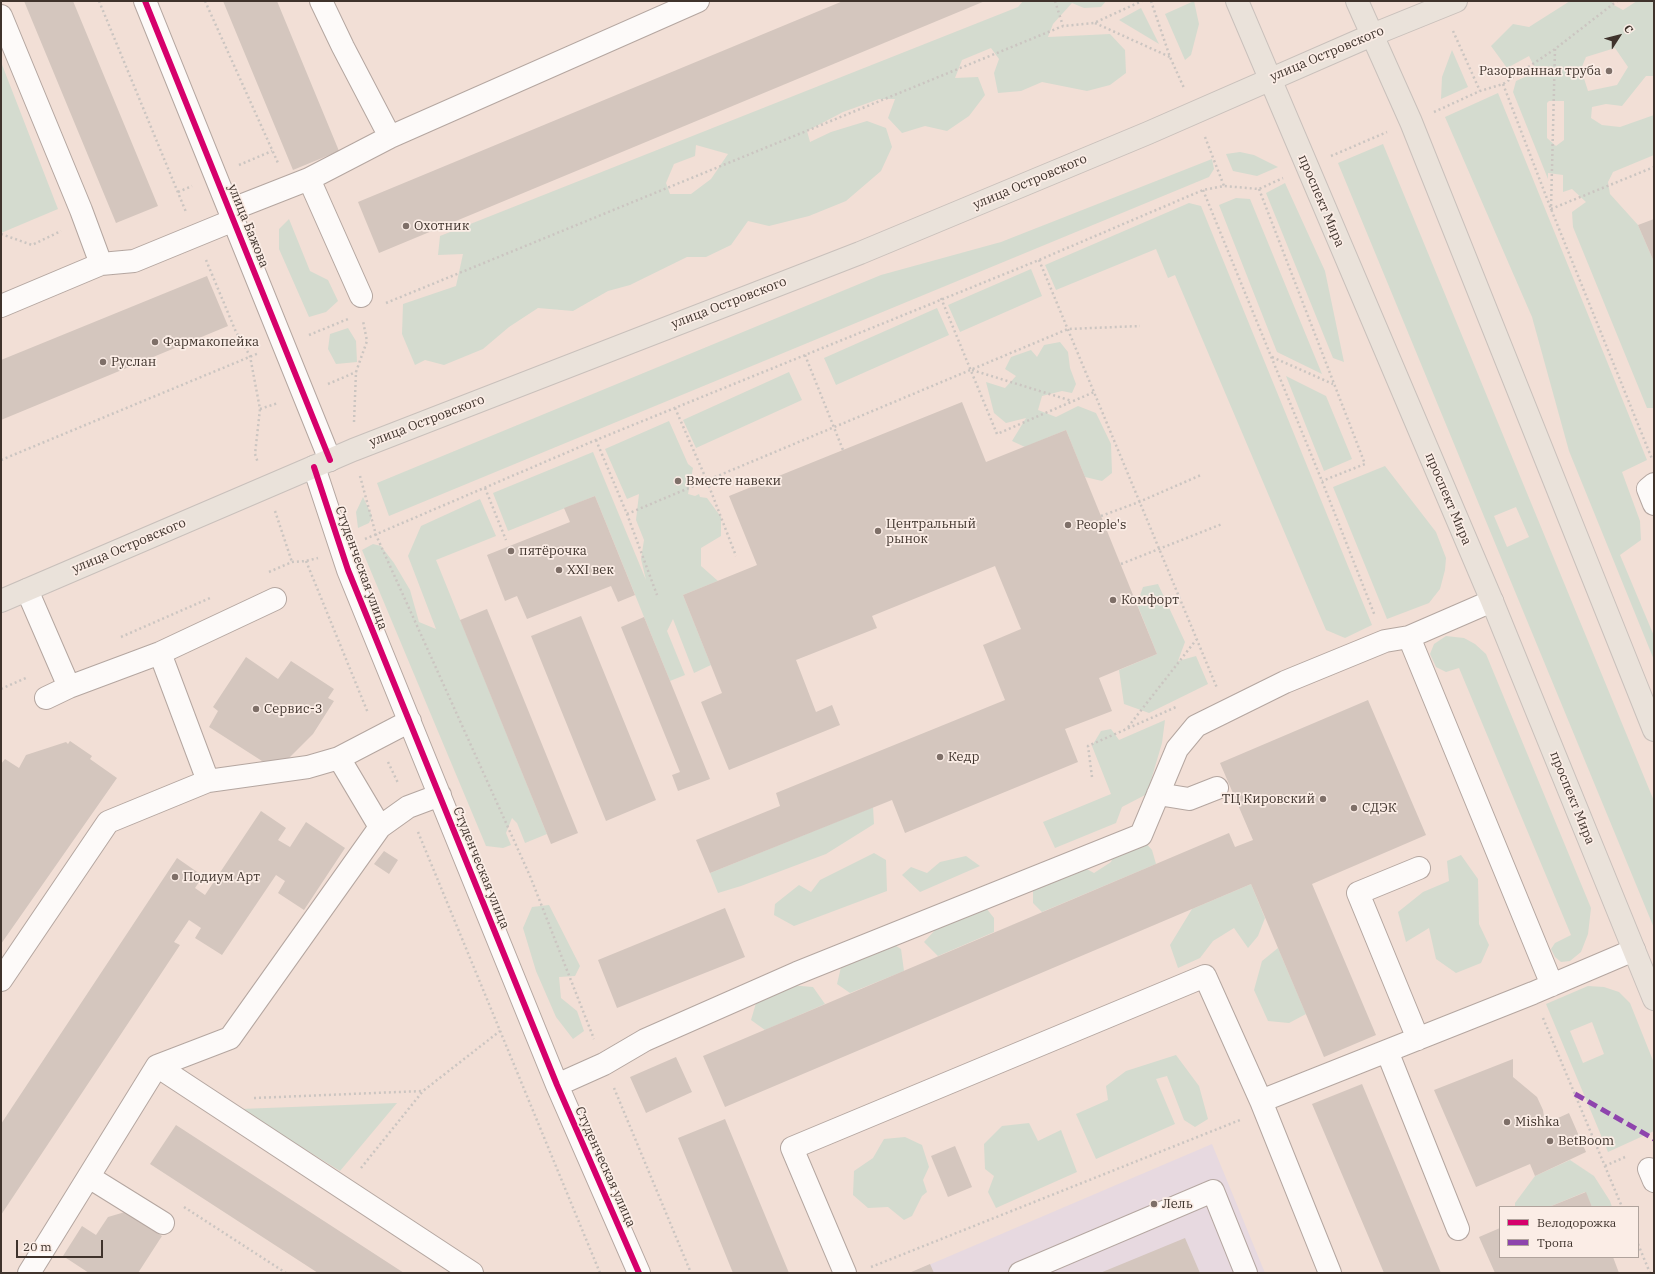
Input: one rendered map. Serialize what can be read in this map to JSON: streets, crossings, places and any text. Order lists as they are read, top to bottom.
{
  "streets": {
    "main road": ["улица Островского", "проспект Мира"],
    "street": ["улица Бажова", "Студенческая улица"]
  },
  "crossings": [
    ["улица Островского", "проспект Мира"],
    ["улица Островского", "улица Бажова"],
    ["улица Островского", "Студенческая улица"],
    ["улица Бажова", "Студенческая улица"]
  ],
  "places": [
    "Разорванная труба",
    "Охотник",
    "Фармакопейка",
    "Руслан",
    "Вместе навеки",
    "People's",
    "Центральный рынок",
    "пятёрочка",
    "XXI век",
    "Комфорт",
    "Сервис-3",
    "Кедр",
    "ТЦ Кировский",
    "СДЭК",
    "Подиум Арт",
    "Mishka",
    "BetBoom",
    "Лель"
  ],
  "legend": ["Велодорожка", "Тропа"],
  "scale_bar": "20 m",
  "north": "top right"
}
